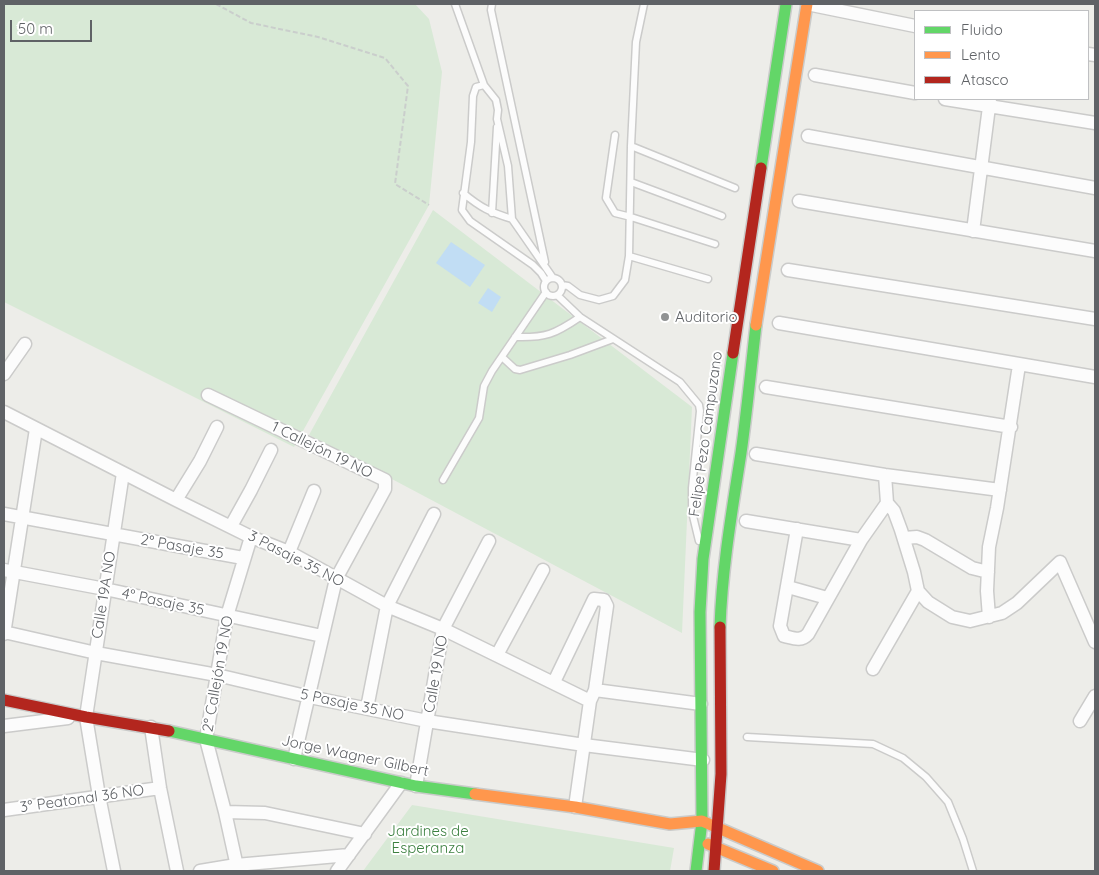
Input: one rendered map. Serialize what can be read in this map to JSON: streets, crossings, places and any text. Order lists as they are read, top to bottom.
{
  "streets": {
    "main road": ["Felipe Pezo Campuzano", "Jorge Wagner Gilbert"],
    "street": [
      "1 Callejón 19 NO",
      "2° Pasaje 35",
      "3 Pasaje 35 NO",
      "Calle 19A NO",
      "4° Pasaje 35",
      "2° Callejón 19 NO",
      "Calle 19 NO",
      "5 Pasaje 35 NO",
      "3° Peatonal 36 NO"
    ]
  },
  "crossings": [
    ["Felipe Pezo Campuzano", "5 Pasaje 35 NO"],
    ["Felipe Pezo Campuzano", "Jorge Wagner Gilbert"],
    ["1 Callejón 19 NO", "3 Pasaje 35 NO"],
    ["1 Callejón 19 NO", "4° Pasaje 35"],
    ["1 Callejón 19 NO", "5 Pasaje 35 NO"],
    ["1 Callejón 19 NO", "Jorge Wagner Gilbert"],
    ["2° Pasaje 35", "Calle 19A NO"],
    ["2° Pasaje 35", "2° Callejón 19 NO"],
    ["3 Pasaje 35 NO", "Calle 19A NO"],
    ["3 Pasaje 35 NO", "2° Callejón 19 NO"],
    ["3 Pasaje 35 NO", "Calle 19 NO"],
    ["Calle 19A NO", "4° Pasaje 35"],
    ["Calle 19A NO", "5 Pasaje 35 NO"],
    ["Calle 19A NO", "Jorge Wagner Gilbert"],
    ["Calle 19A NO", "3° Peatonal 36 NO"],
    ["4° Pasaje 35", "2° Callejón 19 NO"],
    ["2° Callejón 19 NO", "5 Pasaje 35 NO"],
    ["2° Callejón 19 NO", "Jorge Wagner Gilbert"],
    ["Calle 19 NO", "5 Pasaje 35 NO"],
    ["Calle 19 NO", "Jorge Wagner Gilbert"]
  ],
  "parks": ["Jardines de Esperanza"],
  "places": ["Auditorio"],
  "legend": ["Fluido", "Lento", "Atasco"],
  "scale_bar": "50 m"
}
